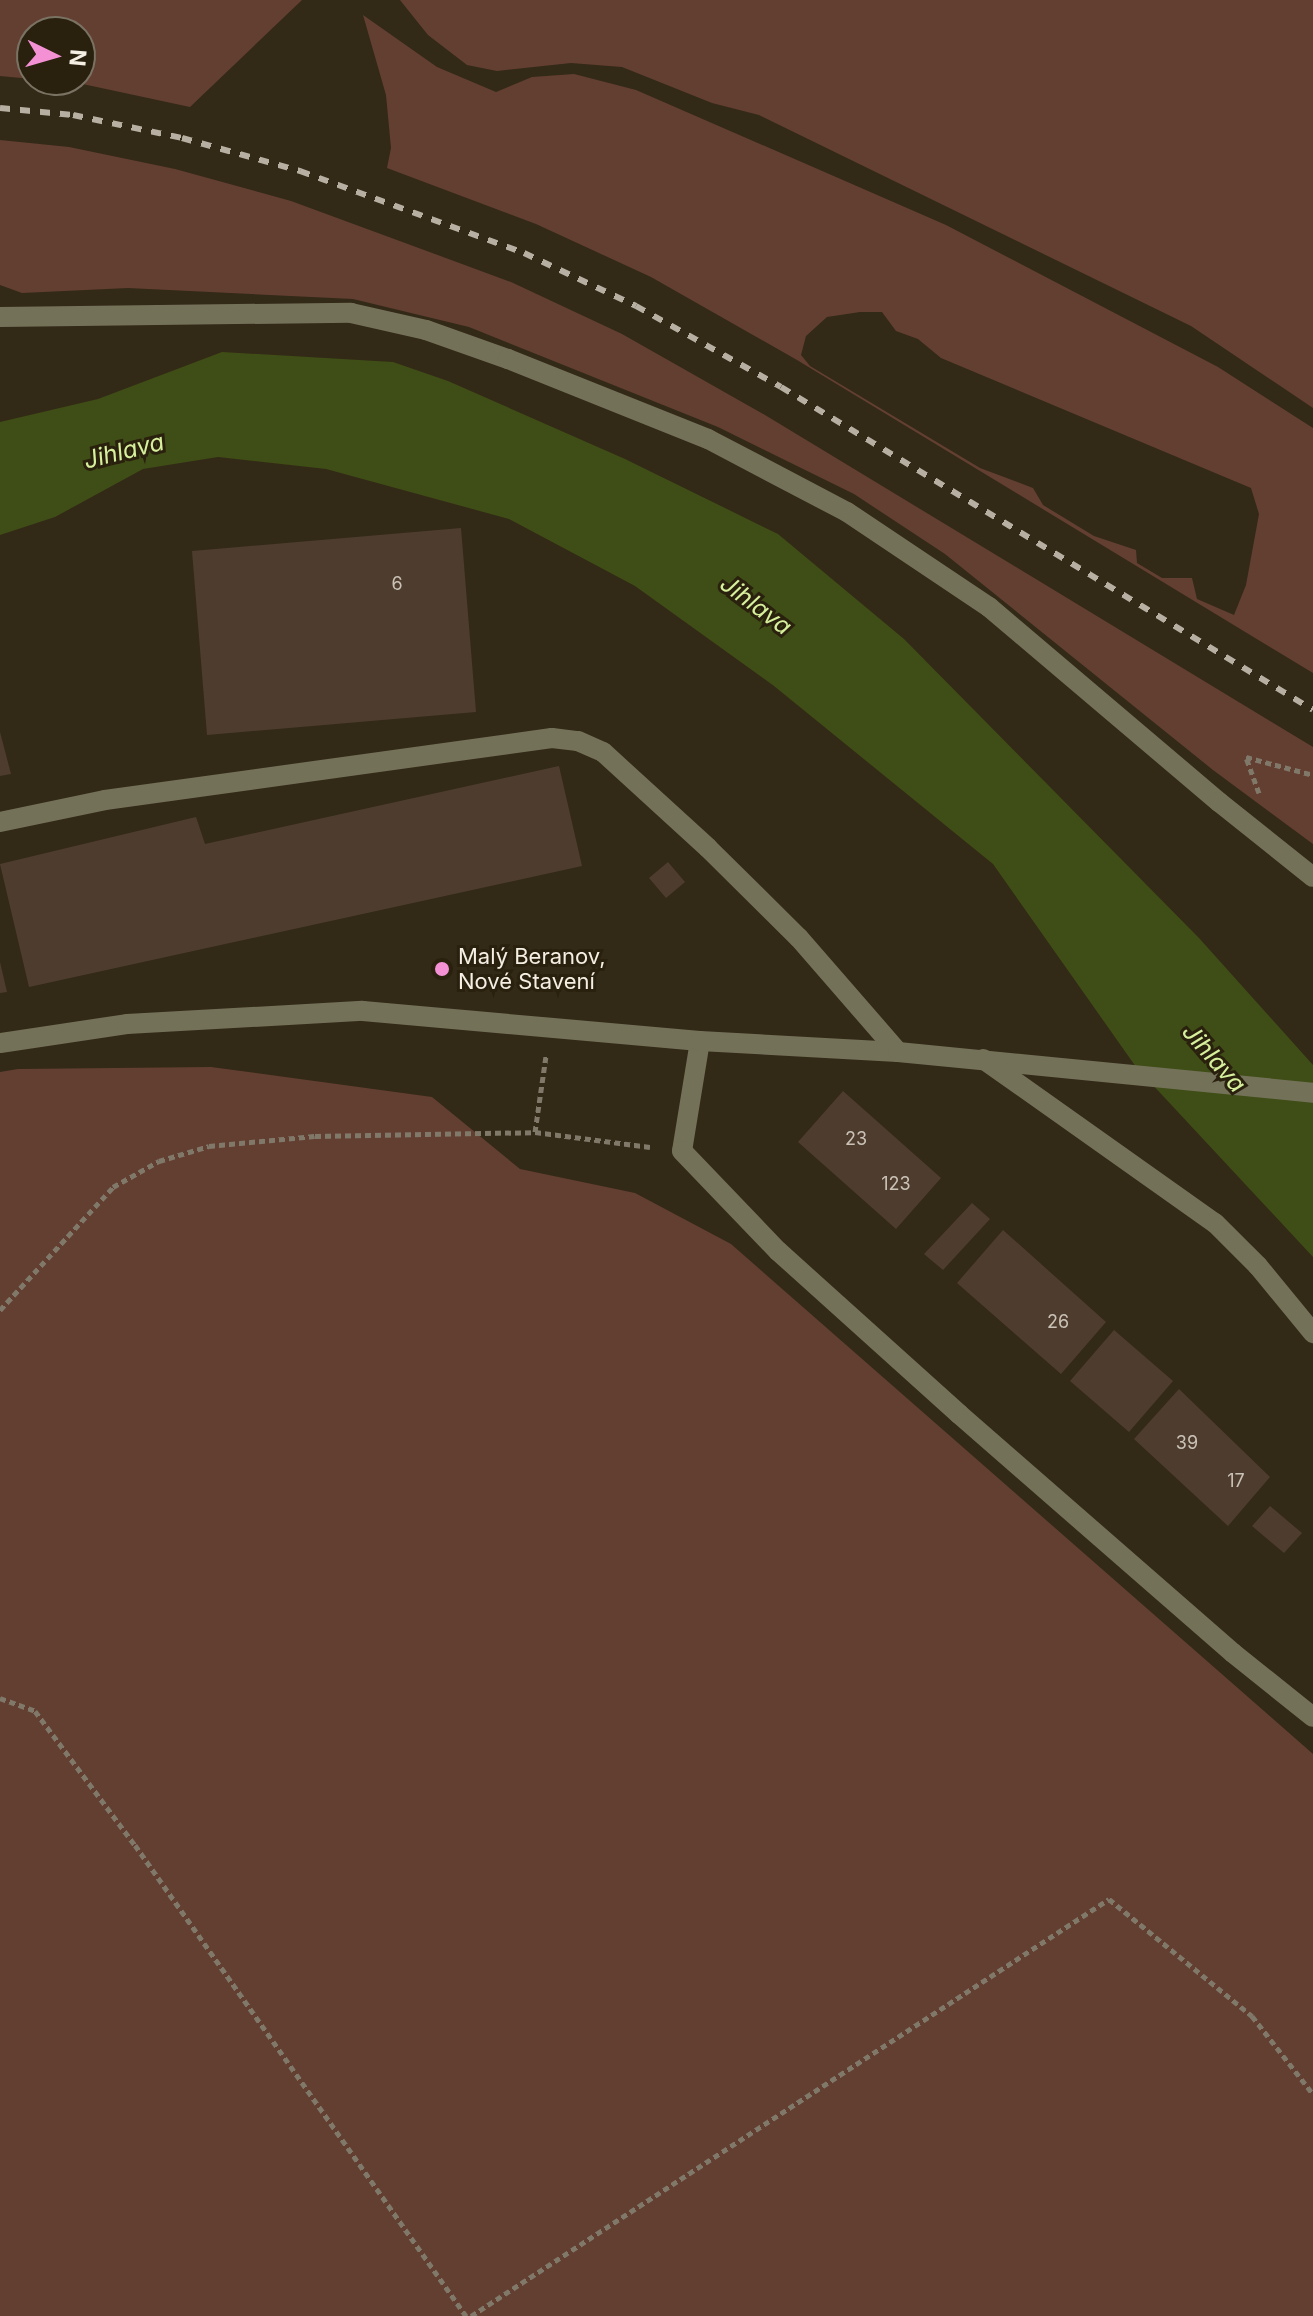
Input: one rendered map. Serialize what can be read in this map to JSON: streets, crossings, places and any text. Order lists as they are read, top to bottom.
{
  "water": ["Jihlava"],
  "places": ["Malý Beranov, Nové Stavení"],
  "house_numbers": [
    "6",
    "23",
    "123",
    "26",
    "39",
    "17"
  ],
  "north": "right"
}
